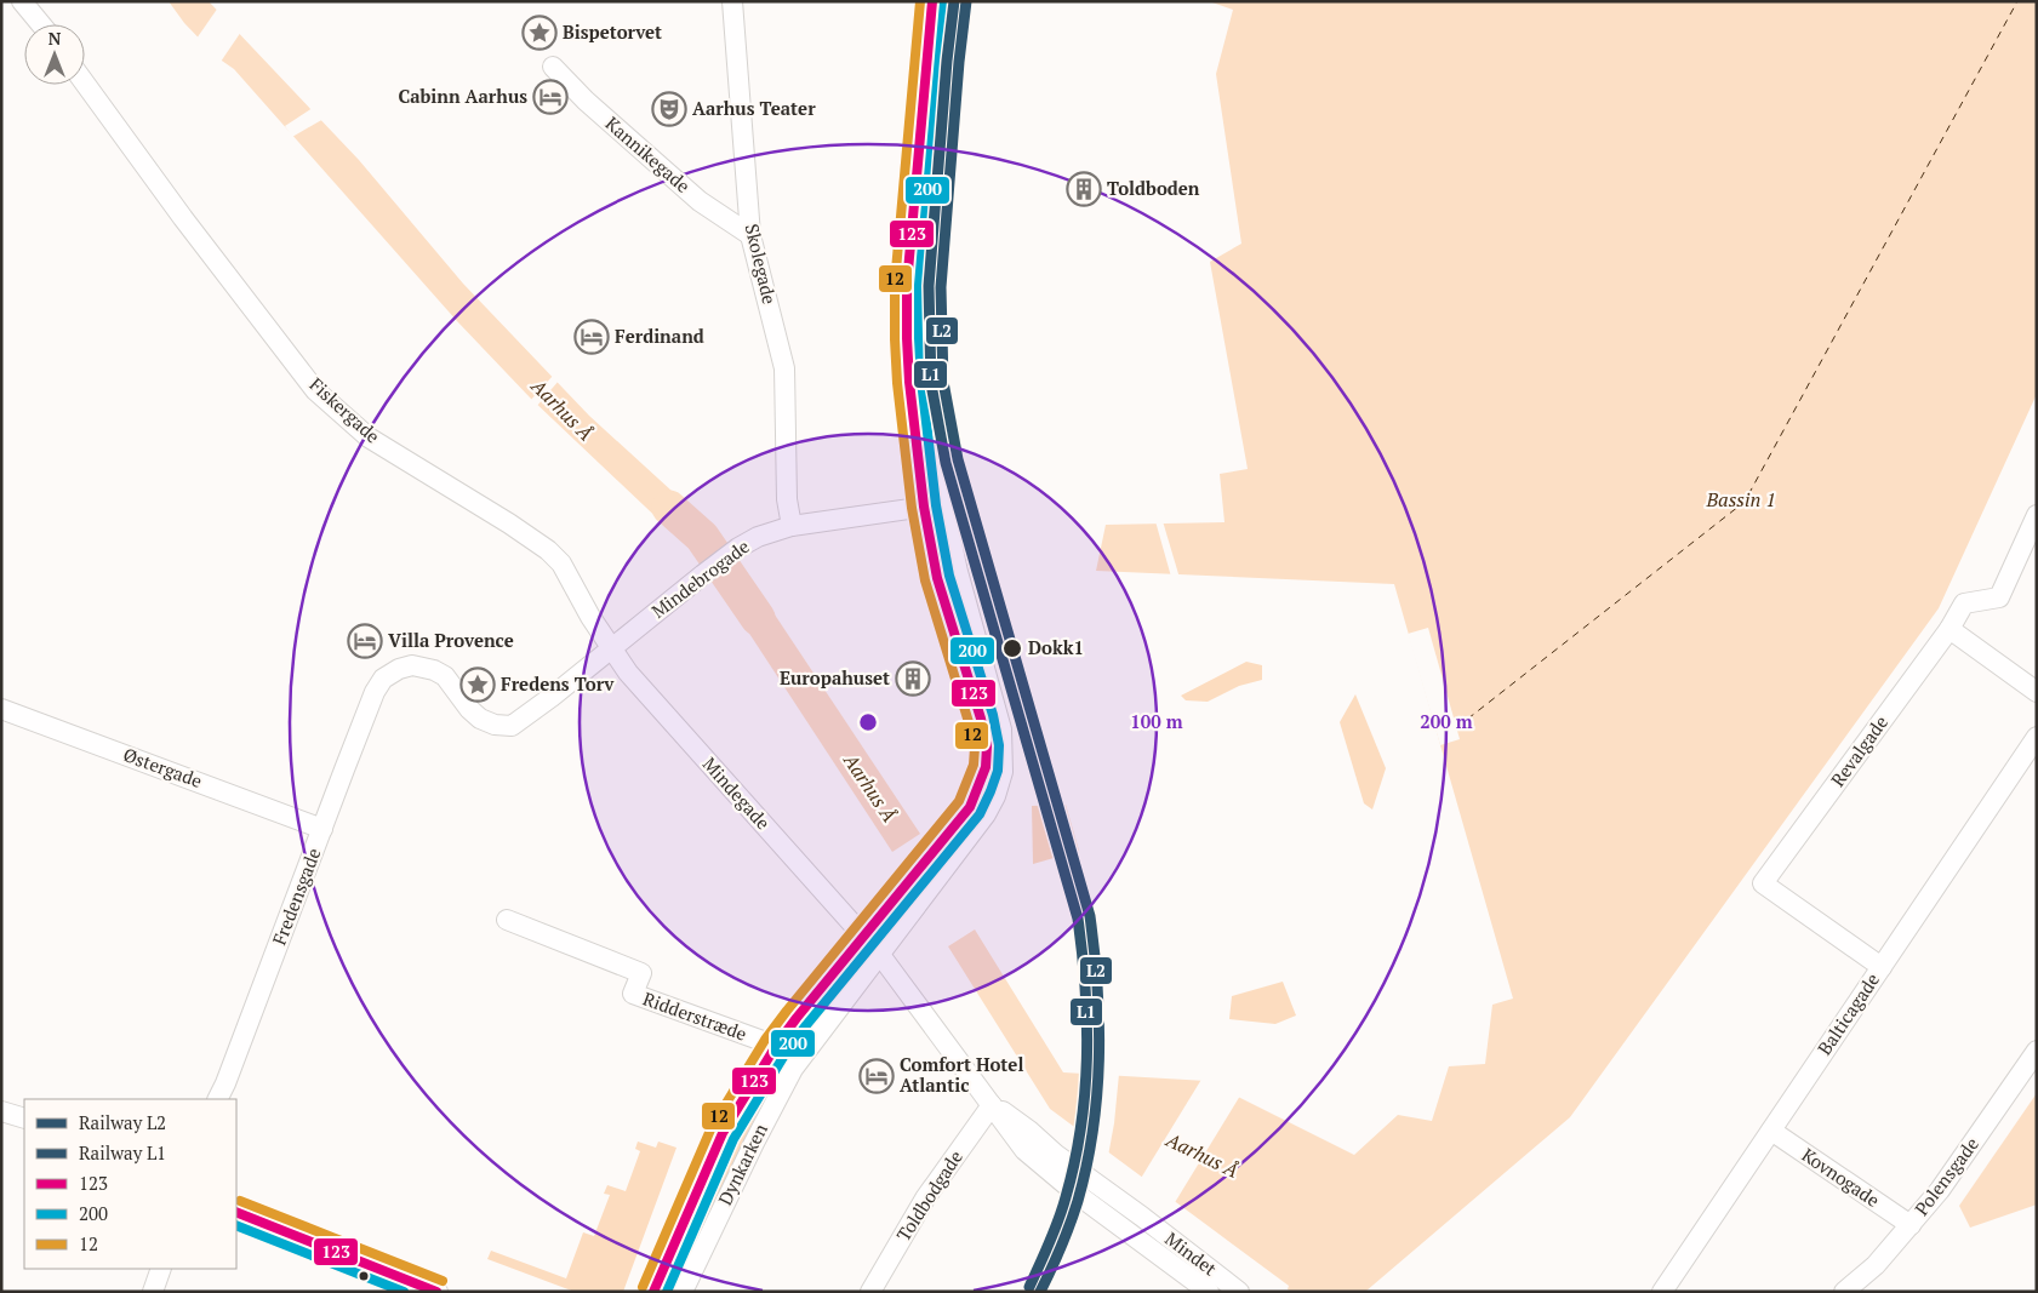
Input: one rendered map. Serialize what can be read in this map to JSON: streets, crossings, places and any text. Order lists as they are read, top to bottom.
{
  "streets": {
    "street": [
      "Kannikegade",
      "Skolegade",
      "Fiskergade",
      "Mindebrogade",
      "Revalgade",
      "Østergade",
      "Mindegade",
      "Fredensgade",
      "Balticagade",
      "Ridderstræde",
      "Dynkarken",
      "Polensgade",
      "Kovnogade",
      "Toldbodgade",
      "Mindet"
    ]
  },
  "crossings": [
    ["Kannikegade", "Skolegade"],
    ["Skolegade", "Mindebrogade"],
    ["Fiskergade", "Mindebrogade"],
    ["Fiskergade", "Mindegade"],
    ["Fiskergade", "Fredensgade"],
    ["Mindebrogade", "Mindegade"],
    ["Mindebrogade", "Fredensgade"],
    ["Revalgade", "Balticagade"],
    ["Østergade", "Fredensgade"],
    ["Mindegade", "Fredensgade"],
    ["Mindegade", "Dynkarken"],
    ["Mindegade", "Toldbodgade"],
    ["Mindegade", "Mindet"],
    ["Balticagade", "Kovnogade"],
    ["Ridderstræde", "Dynkarken"],
    ["Polensgade", "Kovnogade"],
    ["Toldbodgade", "Mindet"]
  ],
  "water": ["Aarhus Å", "Bassin 1"],
  "places": {
    "place": ["Bispetorvet", "Fredens Torv"],
    "hotel": [
      "Cabinn Aarhus",
      "Ferdinand",
      "Villa Provence",
      "Comfort Hotel Atlantic"
    ],
    "theatre": ["Aarhus Teater"],
    "building": ["Toldboden", "Europahuset"],
    "other": ["Dokk1"]
  },
  "lines": [
    "rail line L2",
    "rail line L1",
    "transit line 123",
    "transit line 12",
    "transit line 200"
  ],
  "legend": [
    "Railway L2",
    "Railway L1",
    "123",
    "200",
    "12"
  ],
  "north": "top",
  "rings": ["100 m", "200 m"]
}
